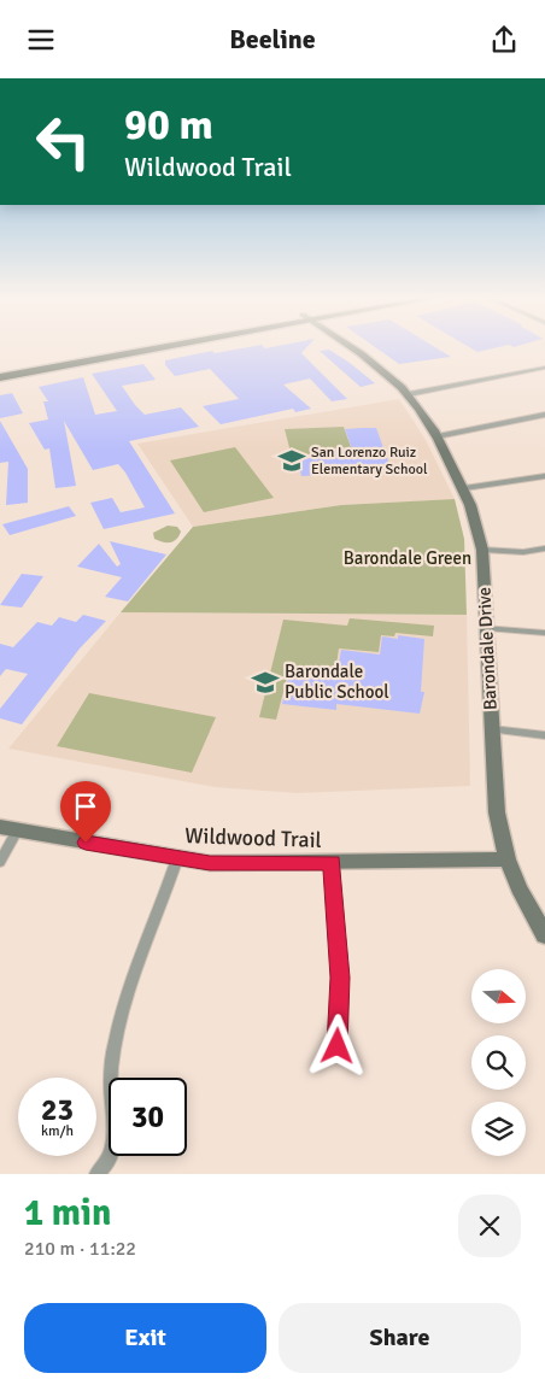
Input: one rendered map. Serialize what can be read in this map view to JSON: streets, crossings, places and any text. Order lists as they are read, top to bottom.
{
  "streets": {
    "street": ["Barondale Drive", "Wildwood Trail"]
  },
  "crossings": [
    ["Barondale Drive", "Wildwood Trail"]
  ],
  "parks": ["Barondale Green"],
  "places": {
    "school or university": ["San Lorenzo Ruiz Elementary School", "Barondale Public School"]
  },
  "north": "right",
  "page": {
    "header": "Beeline",
    "turn": ["90 m", "Wildwood Trail"],
    "speed": "23 km/h",
    "limit": "30",
    "heading": ["1 min", "210 m · 11:22"],
    "buttons": ["Exit", "Share"]
  }
}
